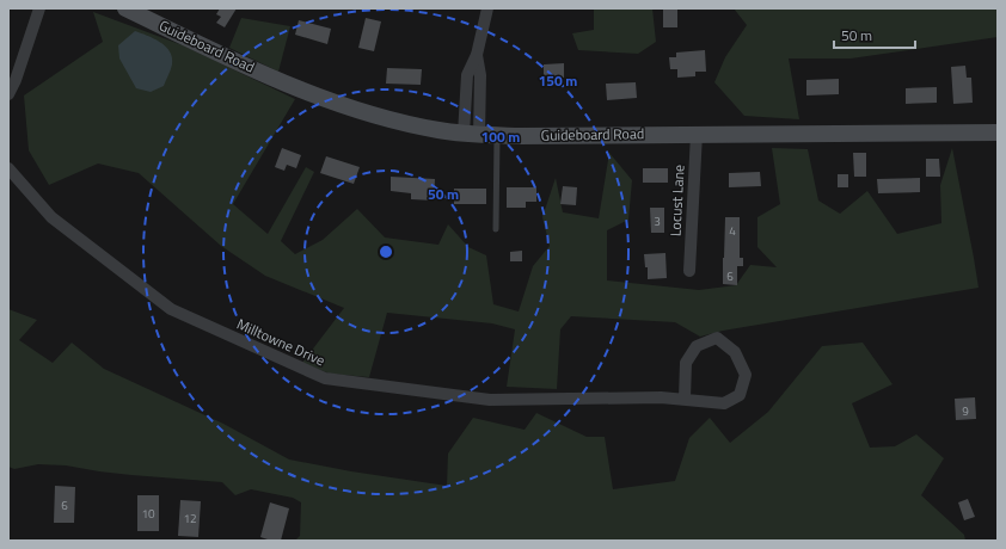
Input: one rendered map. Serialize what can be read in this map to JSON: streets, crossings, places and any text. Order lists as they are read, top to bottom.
{
  "streets": {
    "street": ["Guideboard Road", "Locust Lane", "Milltowne Drive"]
  },
  "crossings": [
    ["Guideboard Road", "Locust Lane"]
  ],
  "house_numbers": [
    "3",
    "4",
    "6",
    "9",
    "6",
    "10",
    "12"
  ],
  "scale_bar": "50 m",
  "rings": ["150 m", "100 m", "50 m"]
}
